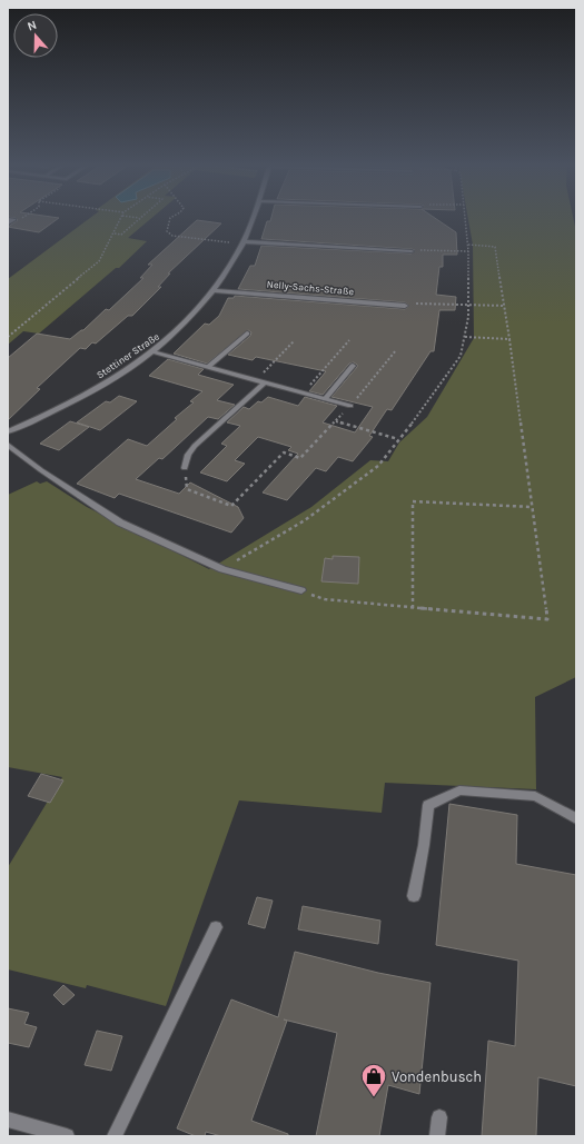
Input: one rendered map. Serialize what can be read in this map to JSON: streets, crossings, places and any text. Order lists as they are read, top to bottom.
{
  "streets": {
    "street": ["Nelly-Sachs-Straße", "Stettiner Straße"]
  },
  "crossings": [
    ["Nelly-Sachs-Straße", "Stettiner Straße"]
  ],
  "places": {
    "shop": ["Vondenbusch"]
  },
  "north": "top"
}
